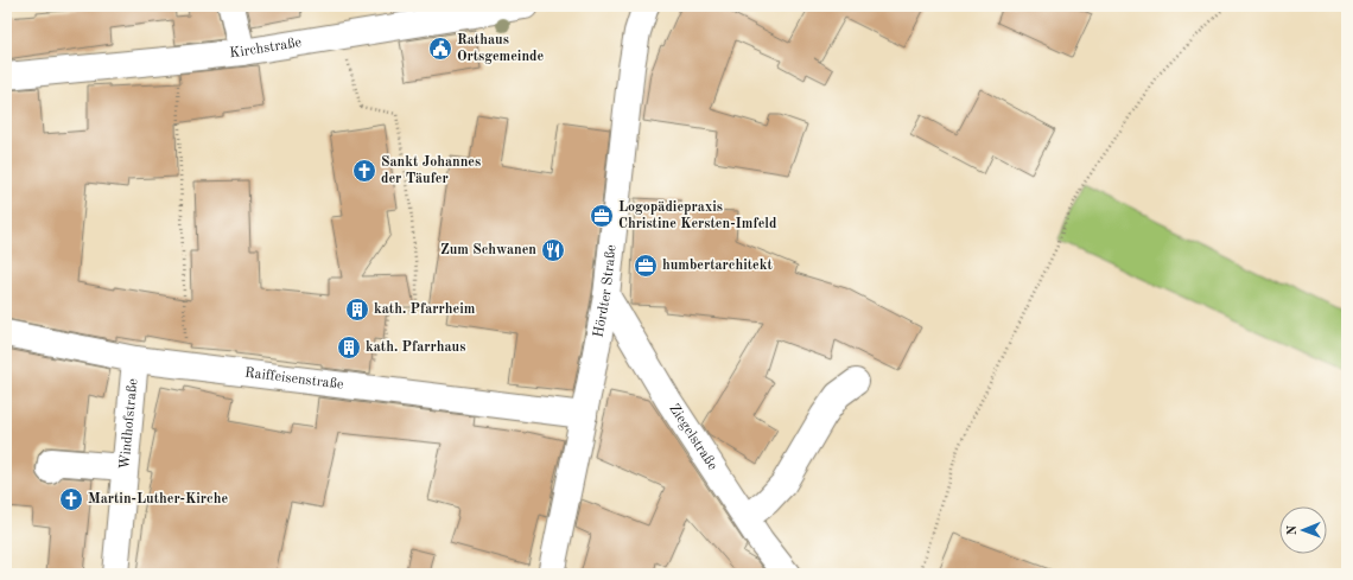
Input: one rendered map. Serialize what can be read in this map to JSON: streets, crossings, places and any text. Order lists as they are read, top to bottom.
{
  "streets": {
    "street": [
      "Kirchstraße",
      "Hördter Straße",
      "Raiffeisenstraße",
      "Windhofstraße",
      "Ziegelstraße"
    ]
  },
  "crossings": [
    ["Hördter Straße", "Raiffeisenstraße"],
    ["Hördter Straße", "Ziegelstraße"],
    ["Raiffeisenstraße", "Windhofstraße"]
  ],
  "places": {
    "public building": ["Rathaus Ortsgemeinde"],
    "church": ["Sankt Johannes der Täufer", "Martin-Luther-Kirche"],
    "office": ["Logopädiepraxis Christine Kersten-Imfeld", "humbertarchitekt"],
    "restaurant": ["Zum Schwanen"],
    "building": ["kath. Pfarrheim", "kath. Pfarrhaus"]
  },
  "north": "left"
}
